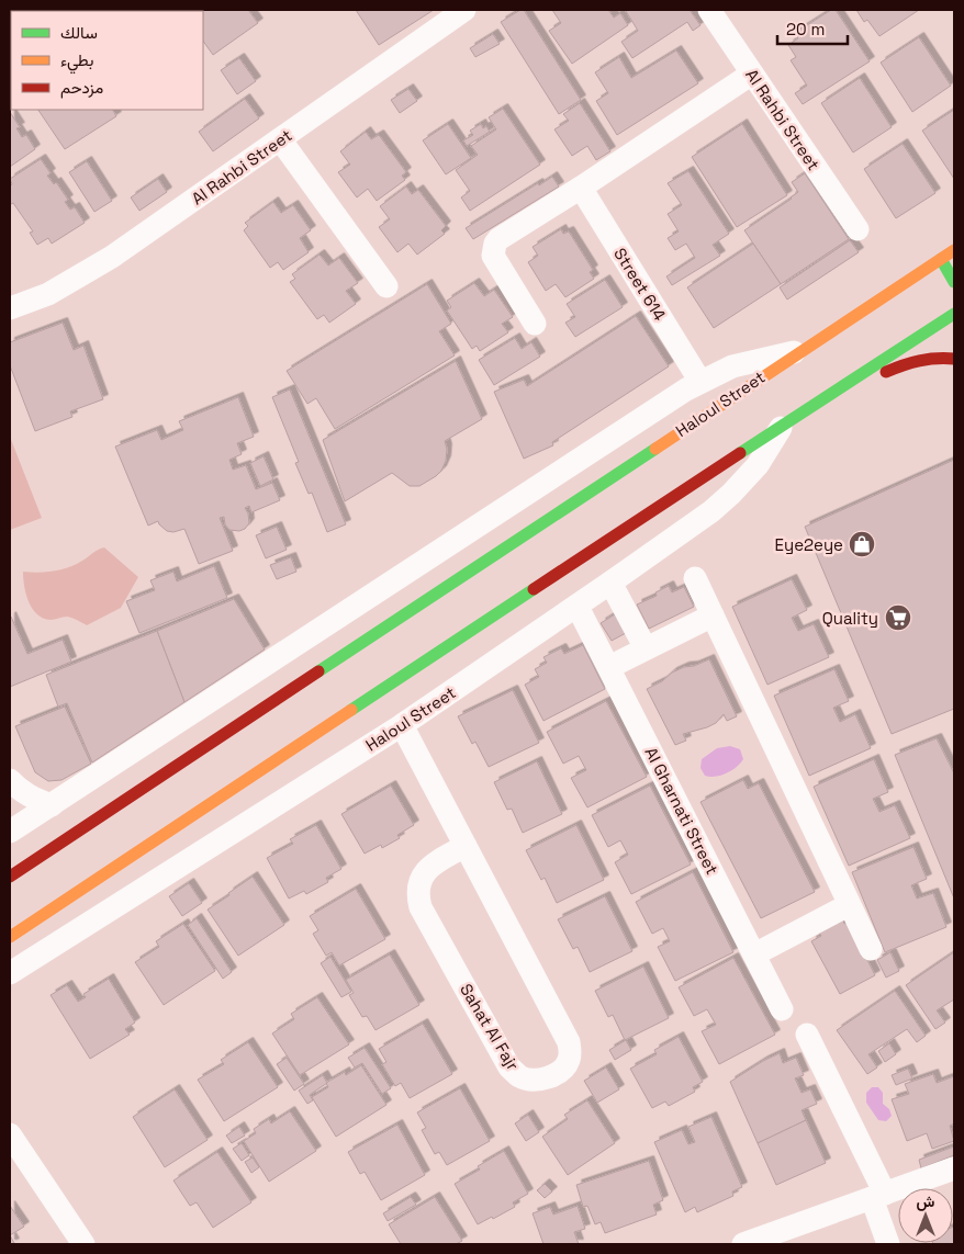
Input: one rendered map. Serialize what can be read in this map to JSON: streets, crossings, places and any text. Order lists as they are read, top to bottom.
{
  "streets": {
    "main road": ["Haloul Street"],
    "street": [
      "Al Rahbi Street",
      "Street 614",
      "Al Gharnati Street",
      "Sahat Al Fajr"
    ]
  },
  "crossings": [
    ["Street 614", "Haloul Street"],
    ["Haloul Street", "Al Gharnati Street"],
    ["Haloul Street", "Sahat Al Fajr"]
  ],
  "places": {
    "shop": ["Eye2eye"],
    "supermarket": ["Quality"]
  },
  "legend": ["سالك", "بطيء", "مزدحم"],
  "scale_bar": "20 m",
  "north": "top"
}
